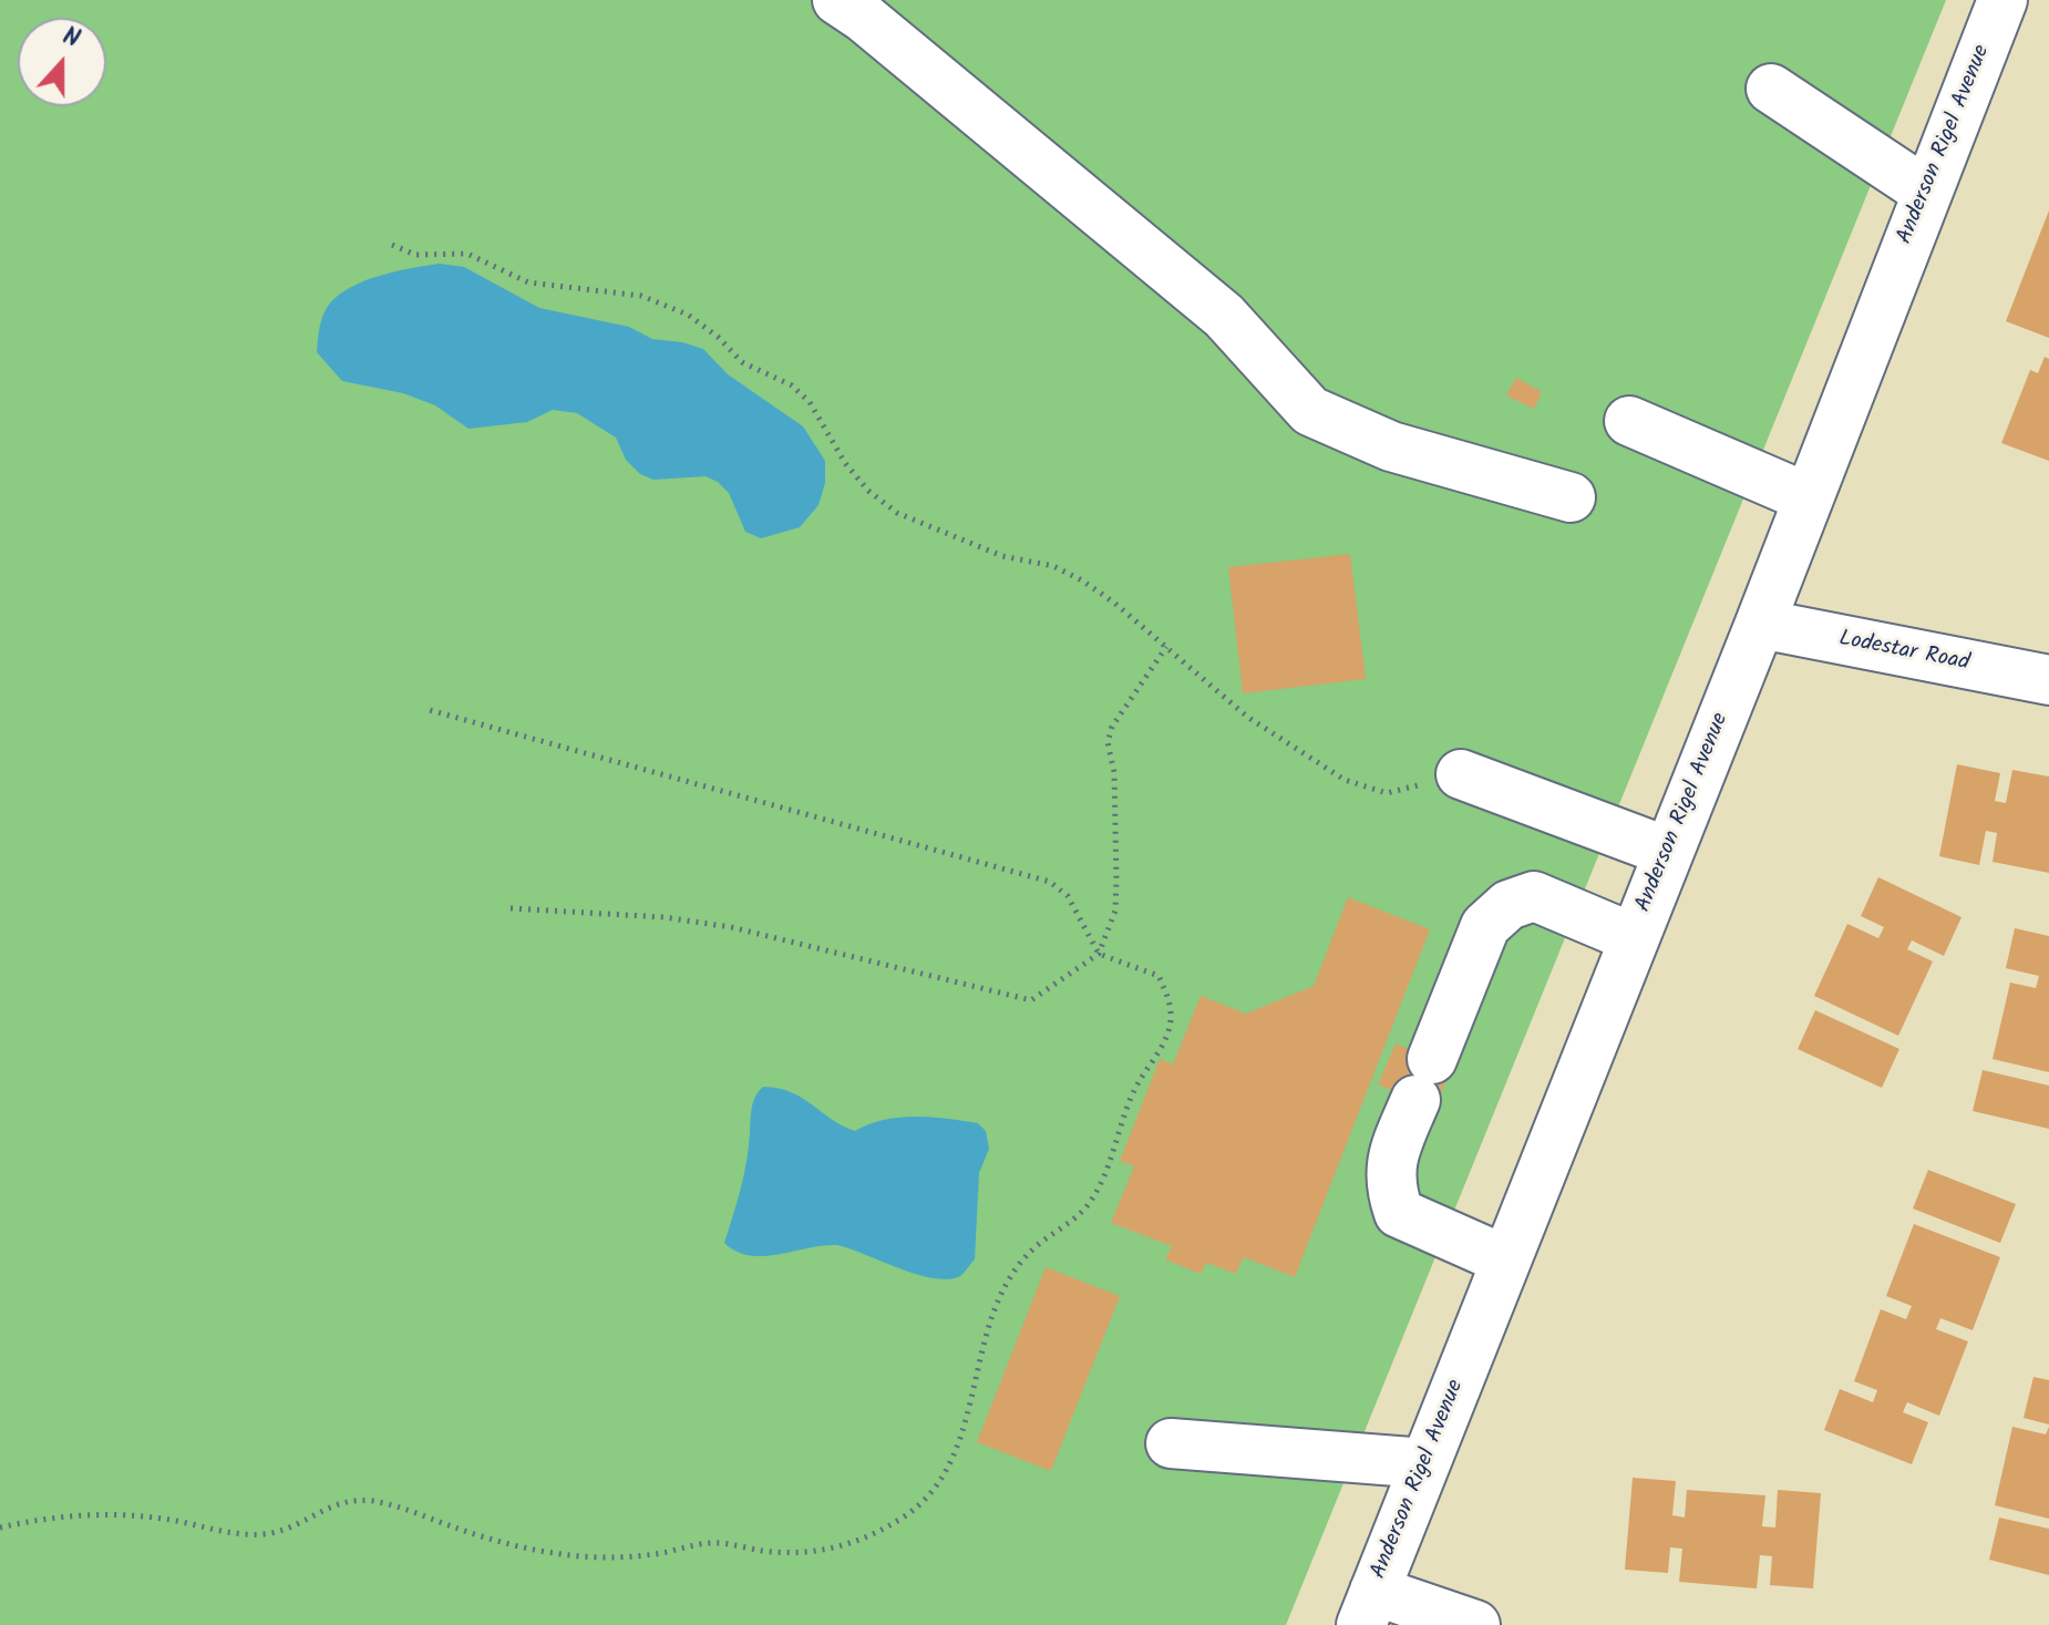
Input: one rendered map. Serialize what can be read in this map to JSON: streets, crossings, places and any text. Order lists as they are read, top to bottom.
{
  "streets": {
    "street": ["Anderson Rigel Avenue", "Lodestar Road"]
  },
  "crossings": [
    ["Anderson Rigel Avenue", "Lodestar Road"]
  ],
  "north": "top"
}
